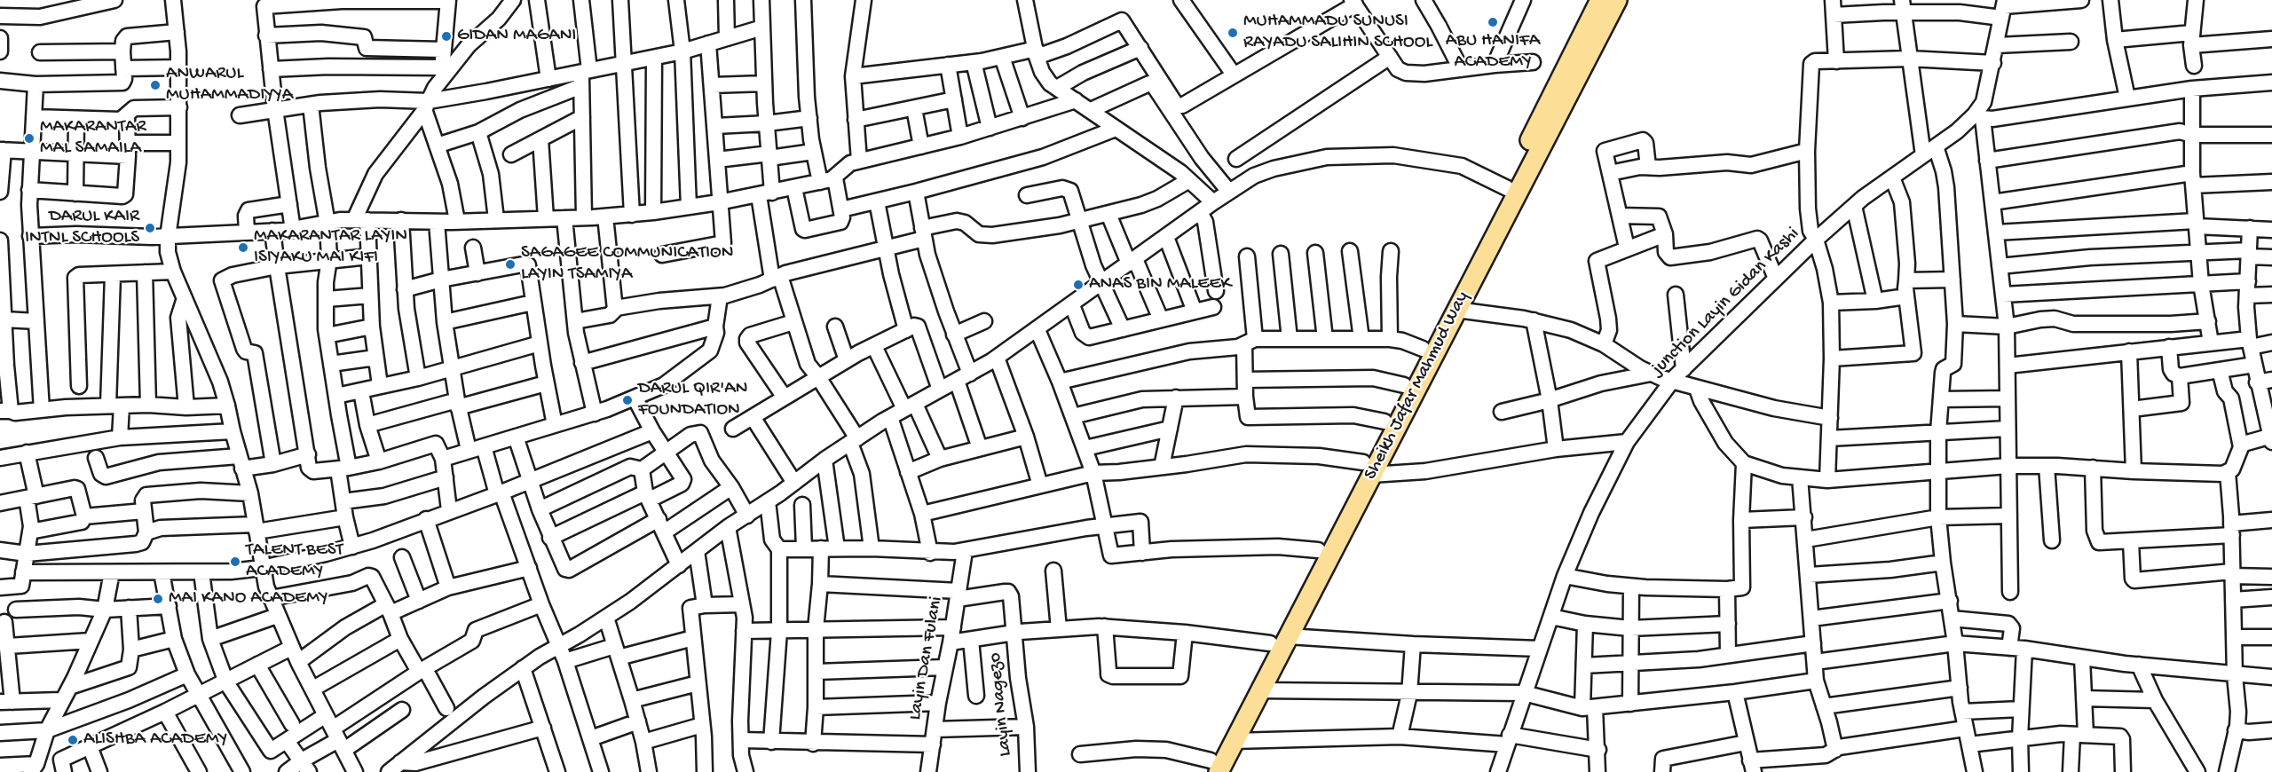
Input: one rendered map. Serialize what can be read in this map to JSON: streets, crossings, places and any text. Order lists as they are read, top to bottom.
{
  "streets": {
    "main road": ["Sheikh Jafar Mahmud Way"],
    "street": ["junction Layin Gidan Kashi", "Layin Dan Fulani", "Layin Nagezo"]
  },
  "crossings": [
    ["Layin Dan Fulani", "Layin Nagezo"]
  ],
  "places": [
    "ABU HANIFA ACADEMY",
    "MUHAMMADU SUNUSI RAYADU SALIHIN SCHOOL",
    "GIDAN MAGANI",
    "ANWARUL MUHAMMADIYYA",
    "MAKARANTAR MAL SAMAILA",
    "DARUL KAIR INTNL SCHOOLS",
    "MAKARANTAR LAYIN ISIYAKU MAI KIFI",
    "SAGAGEE COMMUNICATION LAYIN TSAMIYA",
    "ANAS BIN MALEEK",
    "DARUL QIR'AN FOUNDATION",
    "TALENT BEST ACADEMY",
    "MAI KANO ACADEMY",
    "ALISHBA ACADEMY"
  ]
}
